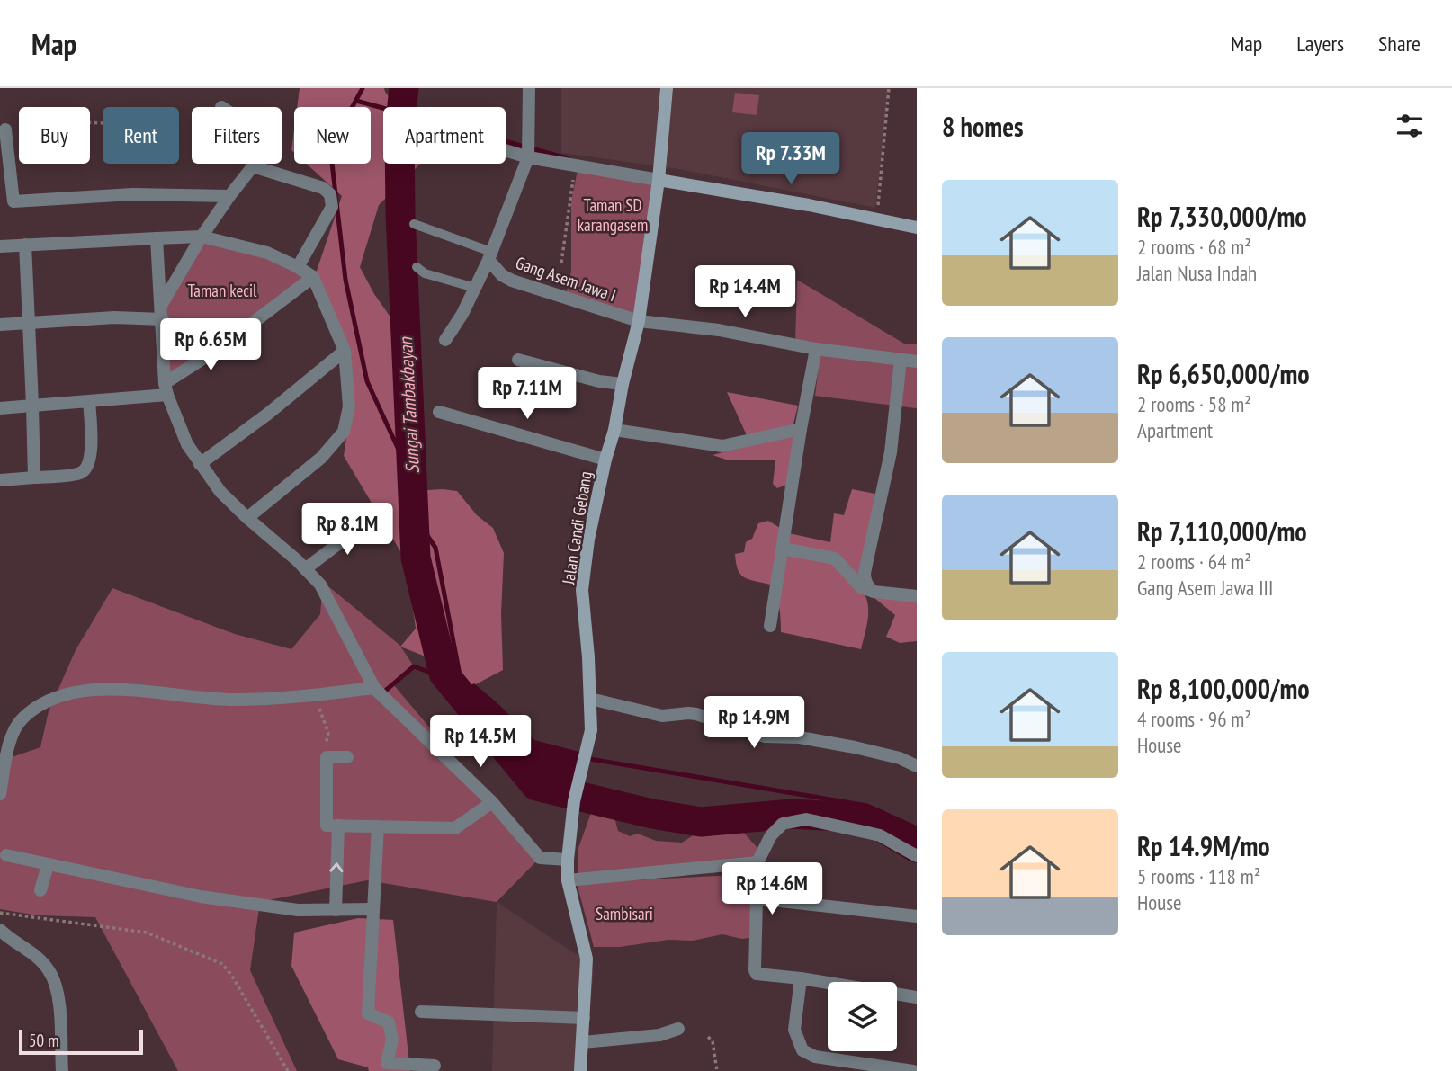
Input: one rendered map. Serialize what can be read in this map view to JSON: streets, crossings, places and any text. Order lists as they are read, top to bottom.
{
  "streets": {
    "main road": ["Jalan Candi Gebang"],
    "street": ["Gang Asem Jawa I"]
  },
  "crossings": [
    ["Gang Asem Jawa I", "Jalan Candi Gebang"]
  ],
  "water": ["Sungai Tambakbayan"],
  "parks": ["Taman SD karangasem", "Taman kecil", "Sambisari"],
  "scale_bar": "50 m",
  "page": {
    "header": "Map",
    "nav": ["Map", "Layers", "Share"],
    "heading": "8 homes",
    "chip": [
      "Buy",
      "Rent",
      "Filters",
      "New",
      "Apartment"
    ],
    "price": [
      "Rp 7.33M",
      "Rp 14.4M",
      "Rp 6.65M",
      "Rp 7.11M",
      "Rp 8.1M",
      "Rp 14.9M",
      "Rp 14.5M",
      "Rp 14.6M"
    ],
    "list": [
      {
        "name": "Rp 7,330,000/mo",
        "note": "2 rooms · 68 m² · Jalan Nusa Indah"
      },
      {
        "name": "Rp 6,650,000/mo",
        "note": "2 rooms · 58 m² · Apartment"
      },
      {
        "name": "Rp 7,110,000/mo",
        "note": "2 rooms · 64 m² · Gang Asem Jawa III"
      },
      {
        "name": "Rp 8,100,000/mo",
        "note": "4 rooms · 96 m² · House"
      },
      {
        "name": "Rp 14.9M/mo",
        "note": "5 rooms · 118 m² · House"
      }
    ],
    "scale": "50 m"
  }
}
